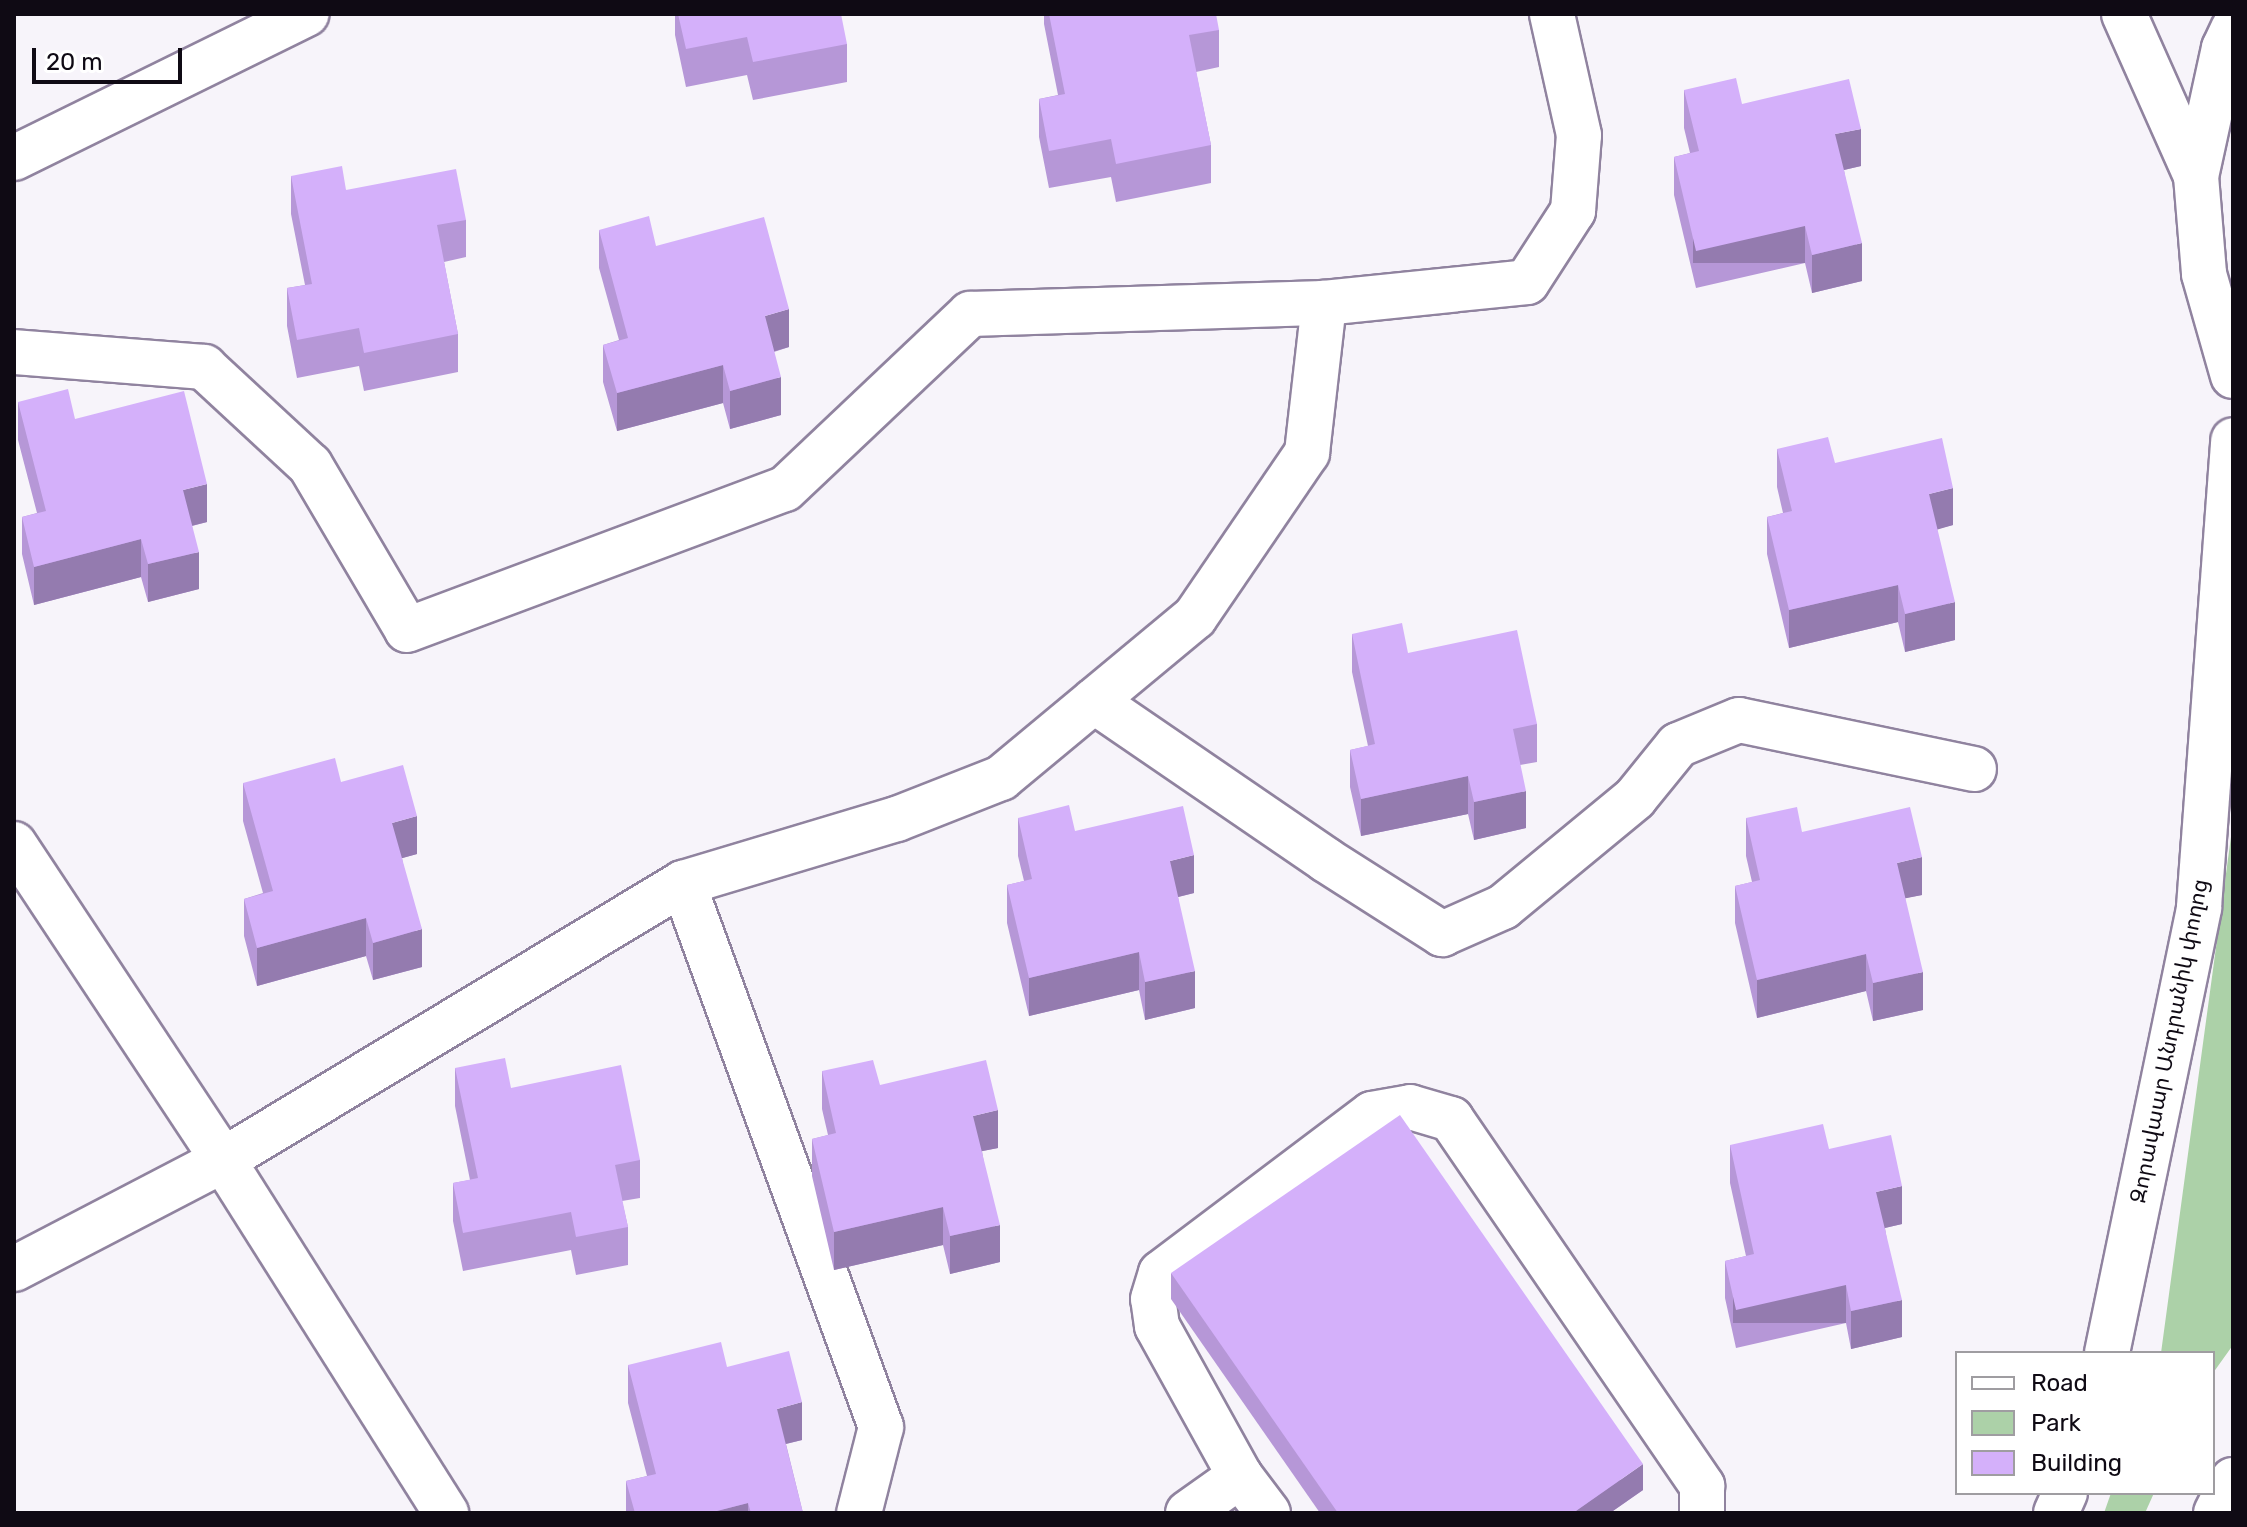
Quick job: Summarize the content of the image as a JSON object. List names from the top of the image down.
{
  "streets": {
    "street": ["Զորավաար Անդրանիկ փողոց"]
  },
  "legend": ["Road", "Park", "Building"],
  "scale_bar": "20 m"
}
